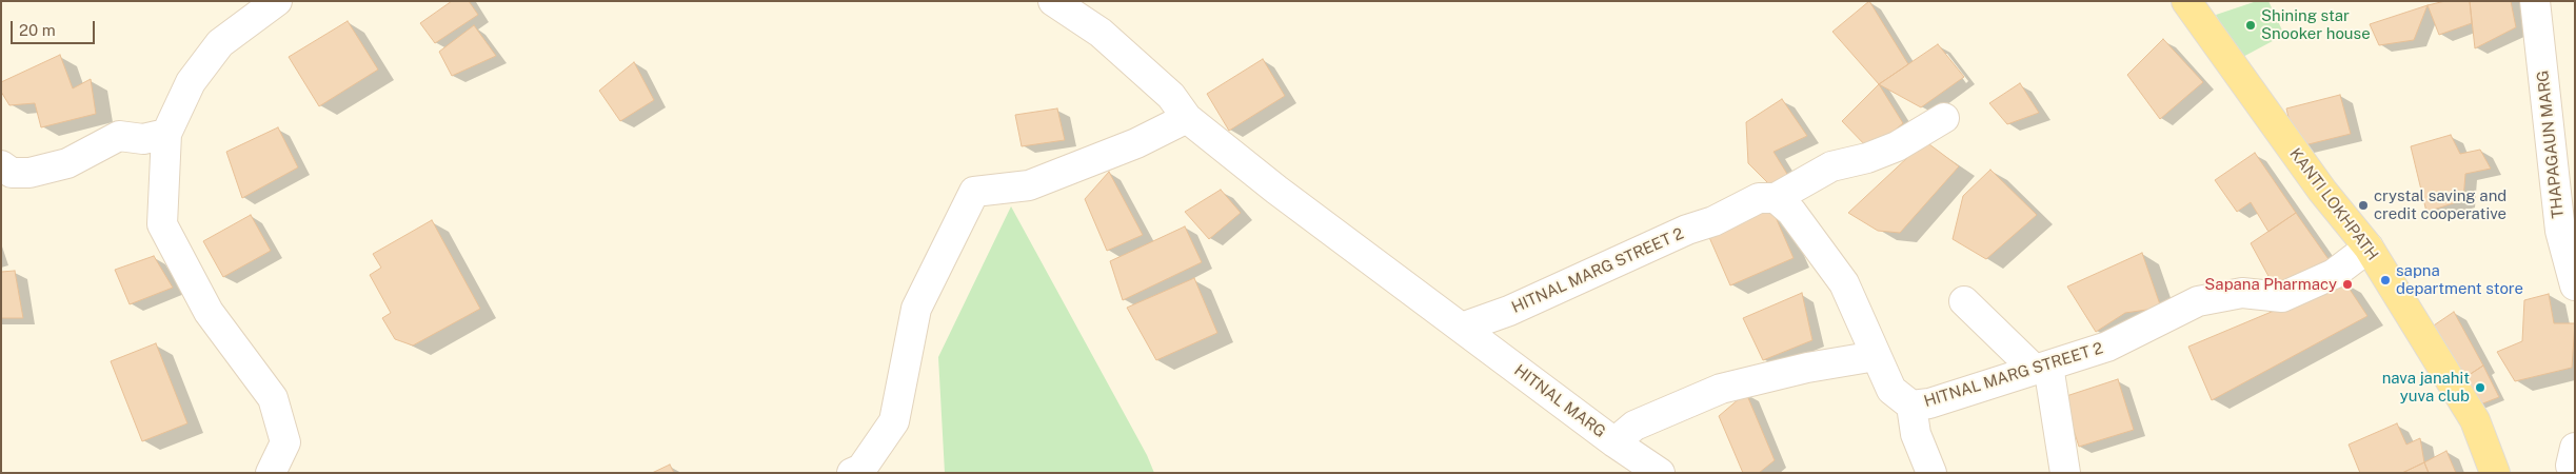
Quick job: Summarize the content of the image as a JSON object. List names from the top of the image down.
{
  "streets": {
    "main road": ["KANTI LOKHPATH"],
    "street": ["THAPAGAUN MARG", "HITNAL MARG STREET 2", "HITNAL MARG"]
  },
  "crossings": [
    ["KANTI LOKHPATH", "HITNAL MARG STREET 2"],
    ["HITNAL MARG STREET 2", "HITNAL MARG"]
  ],
  "places": [
    "Shining star Snooker house",
    "crystal saving and credit cooperative",
    "sapna department store",
    "Sapana Pharmacy",
    "nava janahit yuva club"
  ],
  "scale_bar": "20 m"
}
